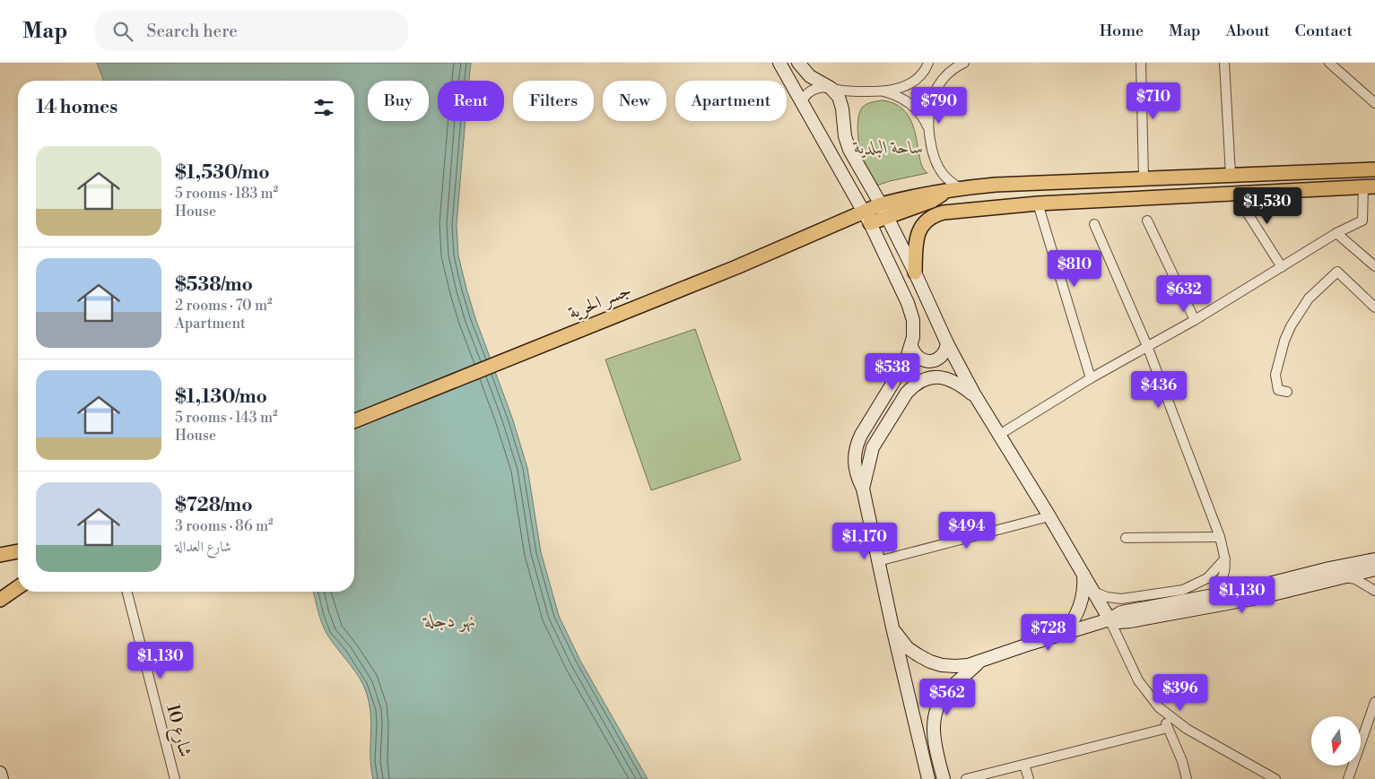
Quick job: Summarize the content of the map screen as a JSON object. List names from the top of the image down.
{
  "streets": {
    "main road": ["جسر الحرية"],
    "street": ["شارع 10"]
  },
  "water": ["نهر دجلة"],
  "parks": ["ساحة البلدية"],
  "north": "bottom",
  "page": {
    "header": "Map",
    "search": "Search here",
    "nav": [
      "Home",
      "Map",
      "About",
      "Contact"
    ],
    "chip": [
      "Buy",
      "Rent",
      "Filters",
      "New",
      "Apartment"
    ],
    "heading": "14 homes",
    "price": [
      "$710",
      "$790",
      "$1,530",
      "$810",
      "$632",
      "$538",
      "$436",
      "$494",
      "$1,170",
      "$1,130",
      "$728",
      "$1,130",
      "$396",
      "$562"
    ],
    "list": [
      {
        "name": "$1,530/mo",
        "note": "5 rooms · 183 m² · House"
      },
      {
        "name": "$538/mo",
        "note": "2 rooms · 70 m² · Apartment"
      },
      {
        "name": "$1,130/mo",
        "note": "5 rooms · 143 m² · House"
      },
      {
        "name": "$728/mo",
        "note": "3 rooms · 86 m² · شارع العدالة"
      }
    ]
  }
}
